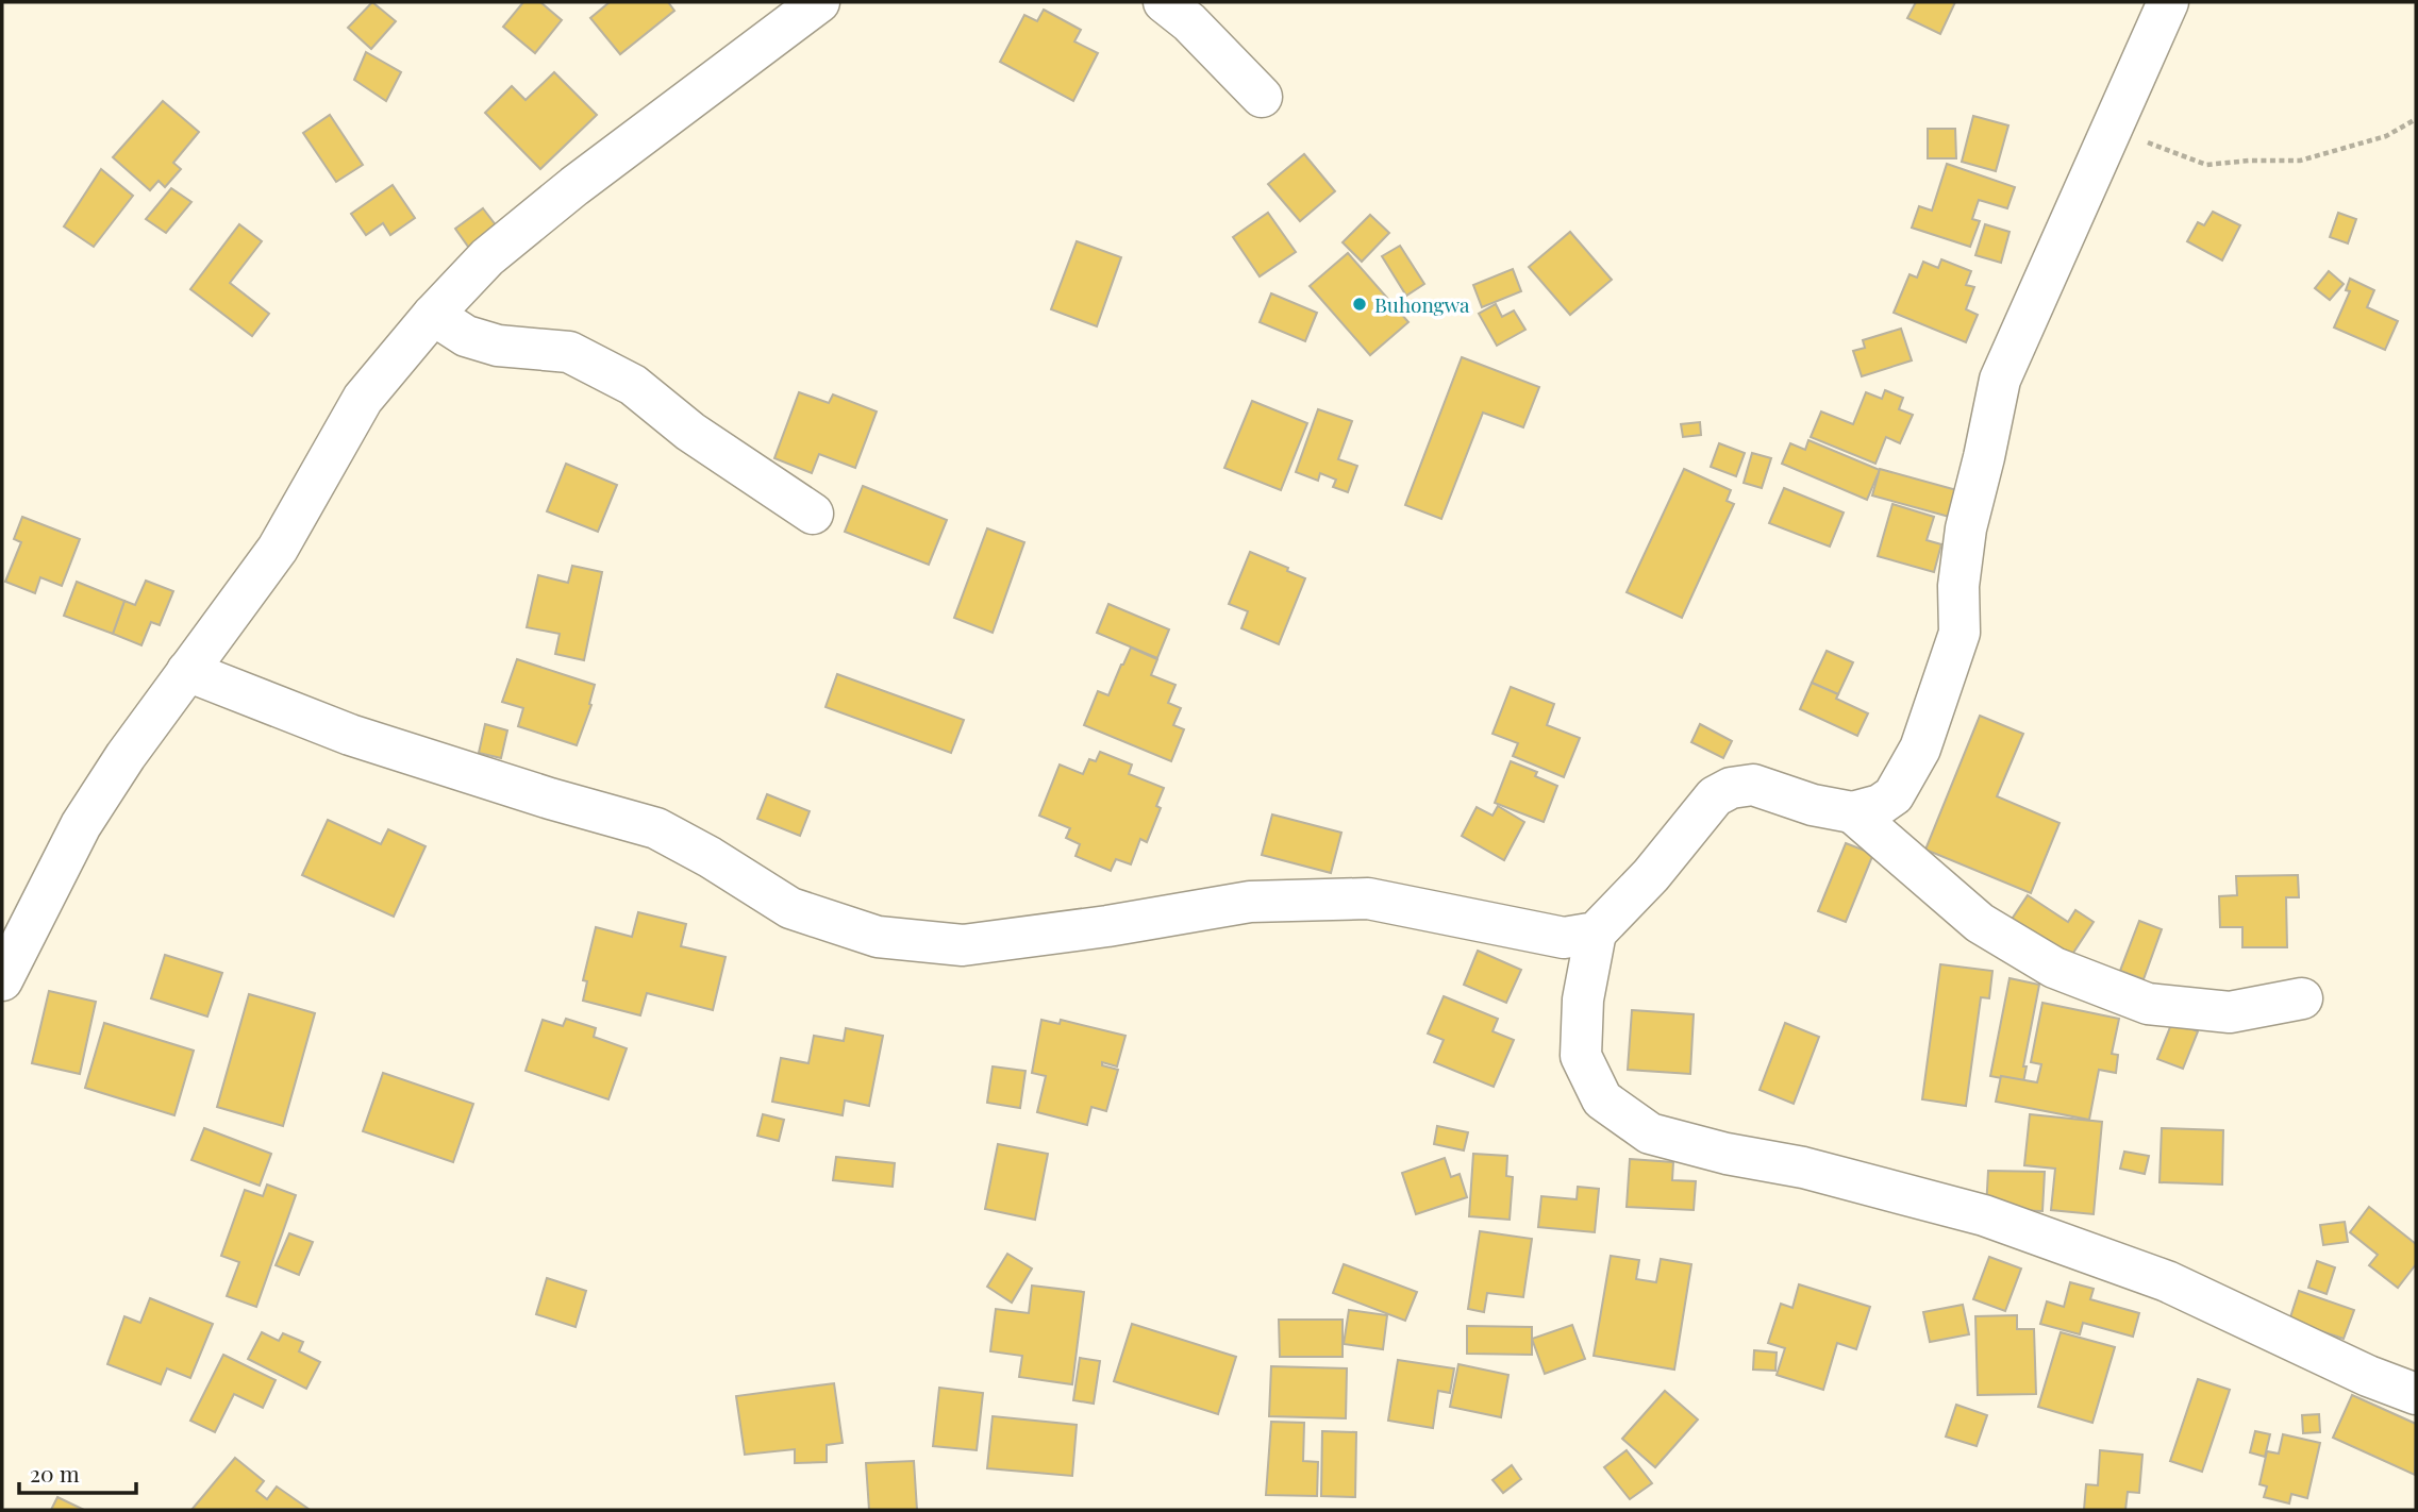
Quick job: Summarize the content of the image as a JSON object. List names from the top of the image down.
{
  "places": ["Buhongwa"],
  "scale_bar": "20 m"
}
